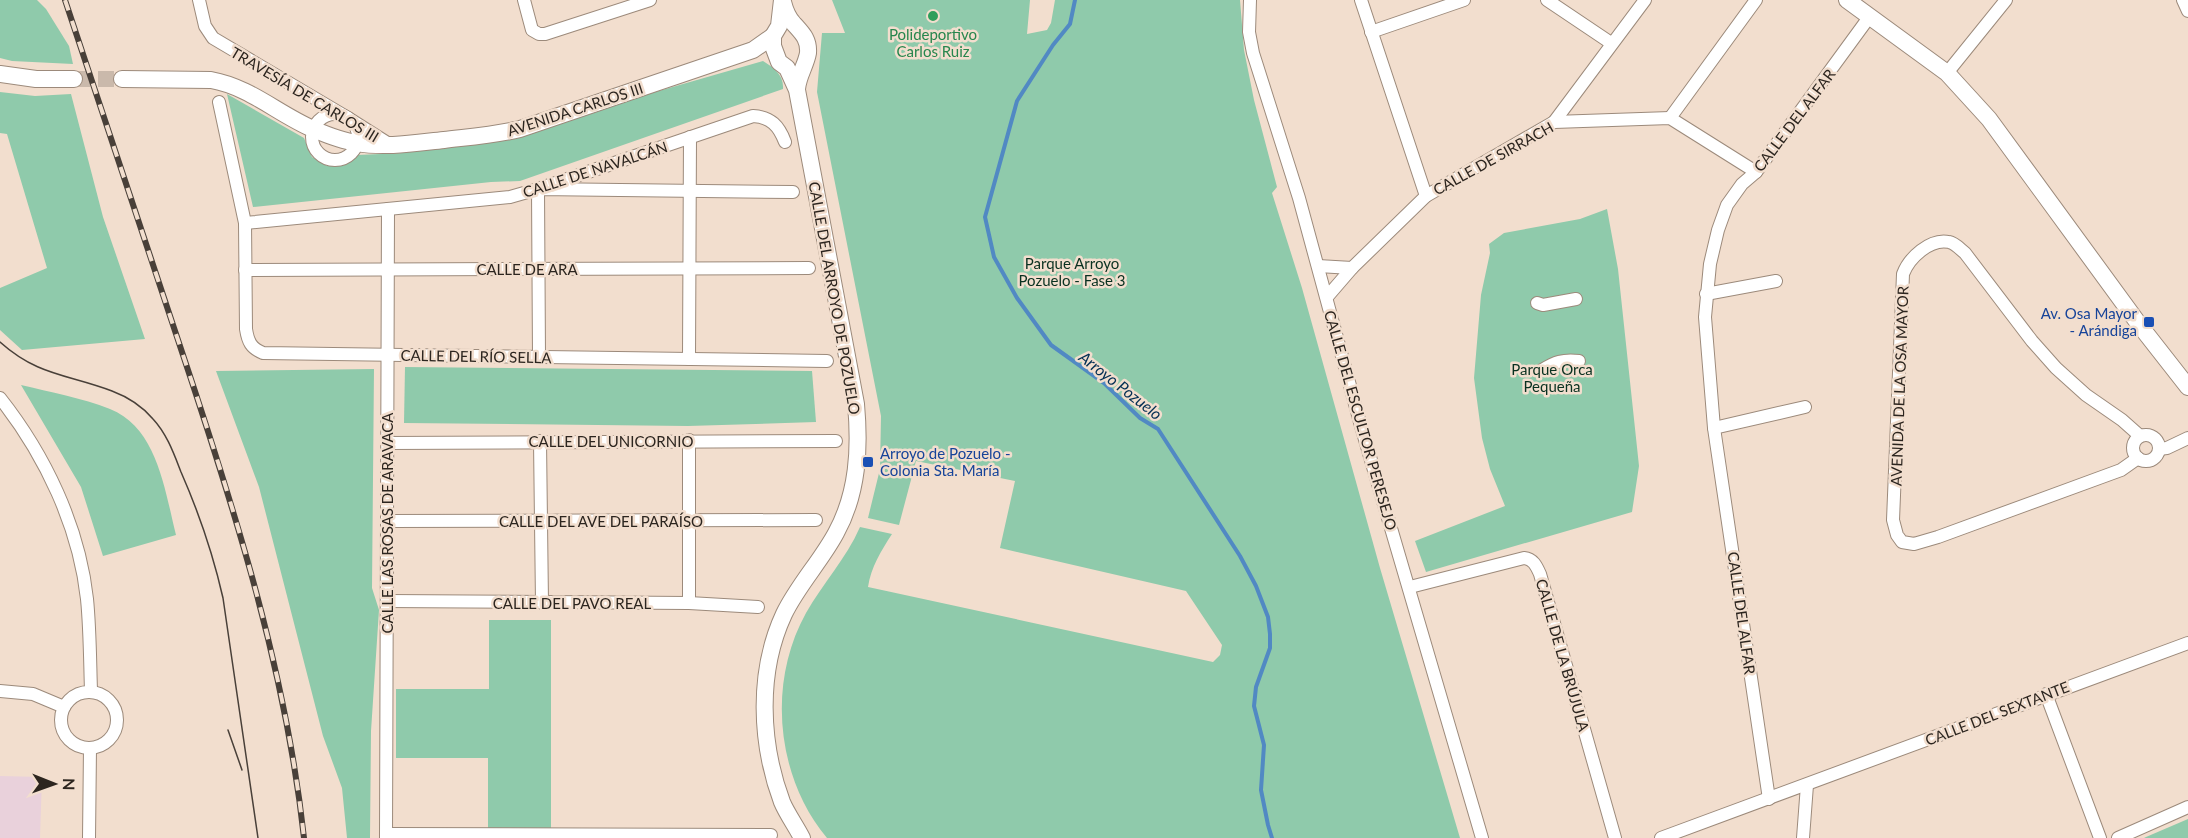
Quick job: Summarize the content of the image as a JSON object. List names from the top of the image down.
{
  "streets": {
    "main road": ["AVENIDA CARLOS III", "CALLE DEL ARROYO DE POZUELO"],
    "street": [
      "TRAVESÍA DE CARLOS III",
      "CALLE DEL ALFAR",
      "CALLE DE SIRRACH",
      "CALLE DE NAVALCÁN",
      "CALLE DE ARA",
      "CALLE DEL RÍO SELLA",
      "AVENIDA DE LA OSA MAYOR",
      "CALLE DEL ESCULTOR PERESEJO",
      "CALLE DEL UNICORNIO",
      "CALLE DEL AVE DEL PARAÍSO",
      "CALLE LAS ROSAS DE ARAVACA",
      "CALLE DEL PAVO REAL",
      "CALLE DE LA BRÚJULA",
      "CALLE DEL SEXTANTE"
    ]
  },
  "crossings": [
    ["TRAVESÍA DE CARLOS III", "AVENIDA CARLOS III"],
    ["AVENIDA CARLOS III", "CALLE DEL ARROYO DE POZUELO"],
    ["CALLE DEL ALFAR", "CALLE DEL SEXTANTE"],
    ["CALLE DE SIRRACH", "CALLE DEL ESCULTOR PERESEJO"],
    ["CALLE DE NAVALCÁN", "CALLE DEL RÍO SELLA"],
    ["CALLE DE NAVALCÁN", "CALLE LAS ROSAS DE ARAVACA"],
    ["CALLE DE ARA", "CALLE DEL RÍO SELLA"],
    ["CALLE DE ARA", "CALLE LAS ROSAS DE ARAVACA"],
    ["CALLE DEL RÍO SELLA", "CALLE LAS ROSAS DE ARAVACA"],
    ["CALLE DEL ESCULTOR PERESEJO", "CALLE DE LA BRÚJULA"],
    ["CALLE DEL UNICORNIO", "CALLE LAS ROSAS DE ARAVACA"],
    ["CALLE DEL AVE DEL PARAÍSO", "CALLE LAS ROSAS DE ARAVACA"],
    ["CALLE LAS ROSAS DE ARAVACA", "CALLE DEL PAVO REAL"]
  ],
  "water": ["Arroyo Pozuelo"],
  "parks": ["Parque Arroyo Pozuelo - Fase 3", "Parque Orca Pequeña"],
  "places": {
    "other": ["Polideportivo Carlos Ruiz"],
    "transit": ["Av. Osa Mayor - Arándiga", "Arroyo de Pozuelo - Colonia Sta. María"]
  },
  "north": "right"
}
